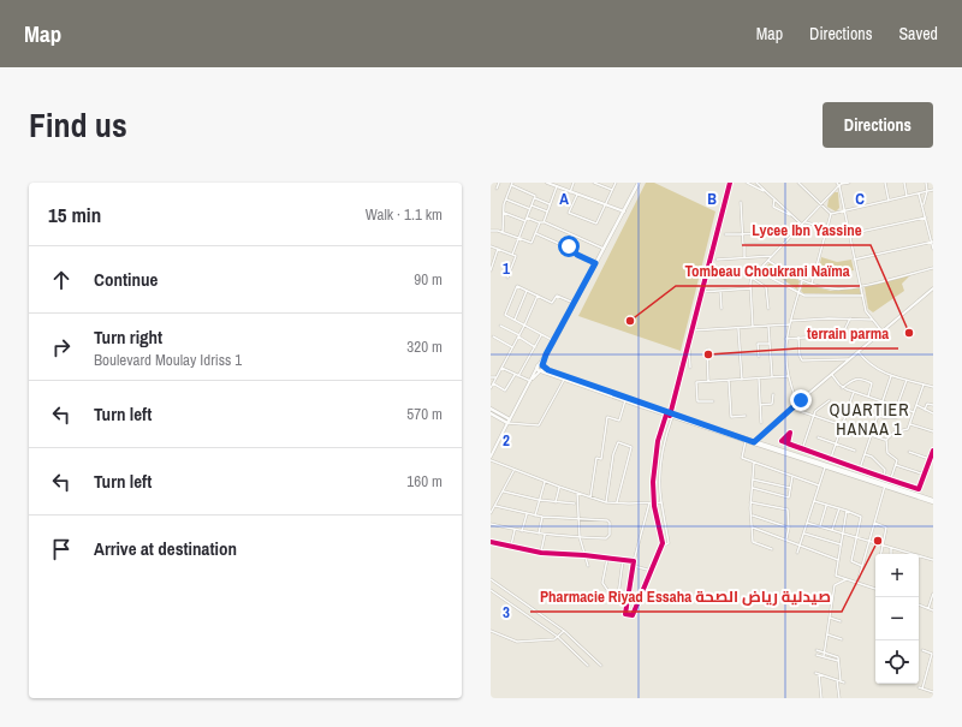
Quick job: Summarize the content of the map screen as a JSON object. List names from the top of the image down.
{
  "districts": ["QUARTIER HANAA 1"],
  "places": [
    "Tombeau Choukrani Naïma",
    "Lycee Ibn Yassine",
    "terrain parma",
    "Pharmacie Riyad Essaha صيدلية رياض الصحة"
  ],
  "page": {
    "header": "Map",
    "nav": ["Map", "Directions", "Saved"],
    "title": "Find us",
    "buttons": "Directions",
    "heading": ["15 min", "Walk · 1.1 km"],
    "list": [
      ["Continue", "90 m"],
      ["Turn right", "Boulevard Moulay Idriss 1", "320 m"],
      ["Turn left", "570 m"],
      ["Turn left", "160 m"],
      "Arrive at destination"
    ],
    "map_buttons": ["+", "−"]
  },
  "grid": {
    "columns": ["A", "B", "C"],
    "rows": ["1", "2", "3"]
  }
}
